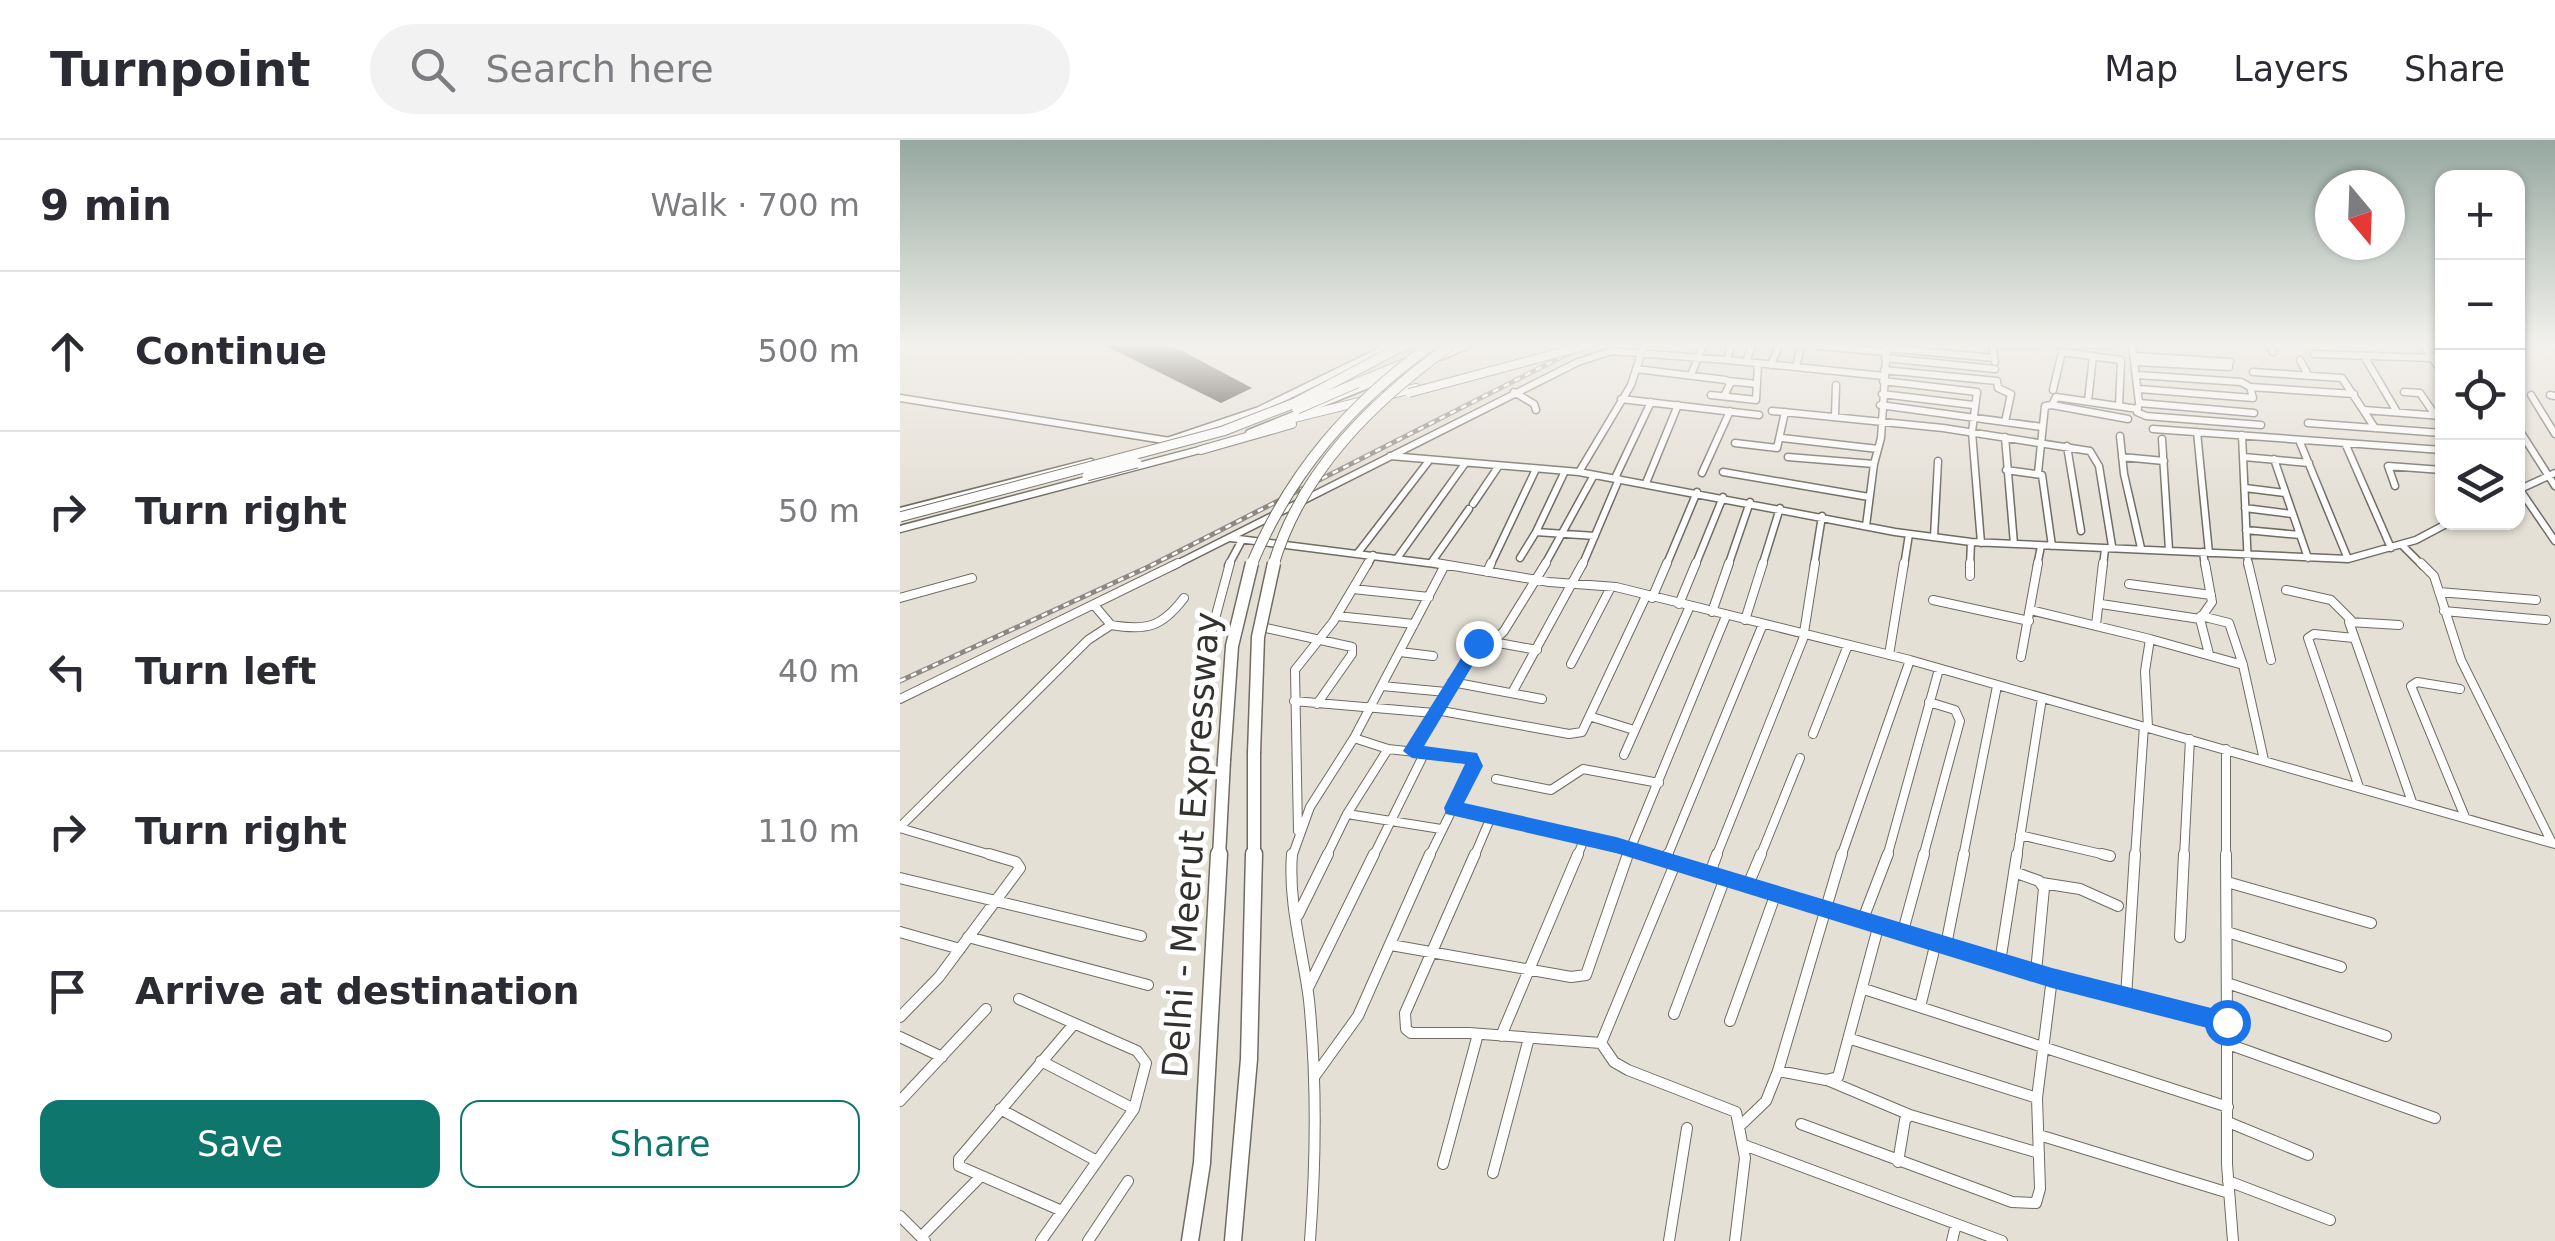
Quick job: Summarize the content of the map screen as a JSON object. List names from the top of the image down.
{
  "streets": {
    "highway": ["Delhi - Meerut Expressway"]
  },
  "north": "bottom",
  "page": {
    "header": "Turnpoint",
    "search": "Search here",
    "nav": ["Map", "Layers", "Share"],
    "heading": ["9 min", "Walk · 700 m"],
    "map_buttons": ["+", "−"],
    "list": [
      ["Continue", "500 m"],
      ["Turn right", "50 m"],
      ["Turn left", "40 m"],
      ["Turn right", "110 m"],
      "Arrive at destination"
    ],
    "buttons": ["Save", "Share"]
  }
}
